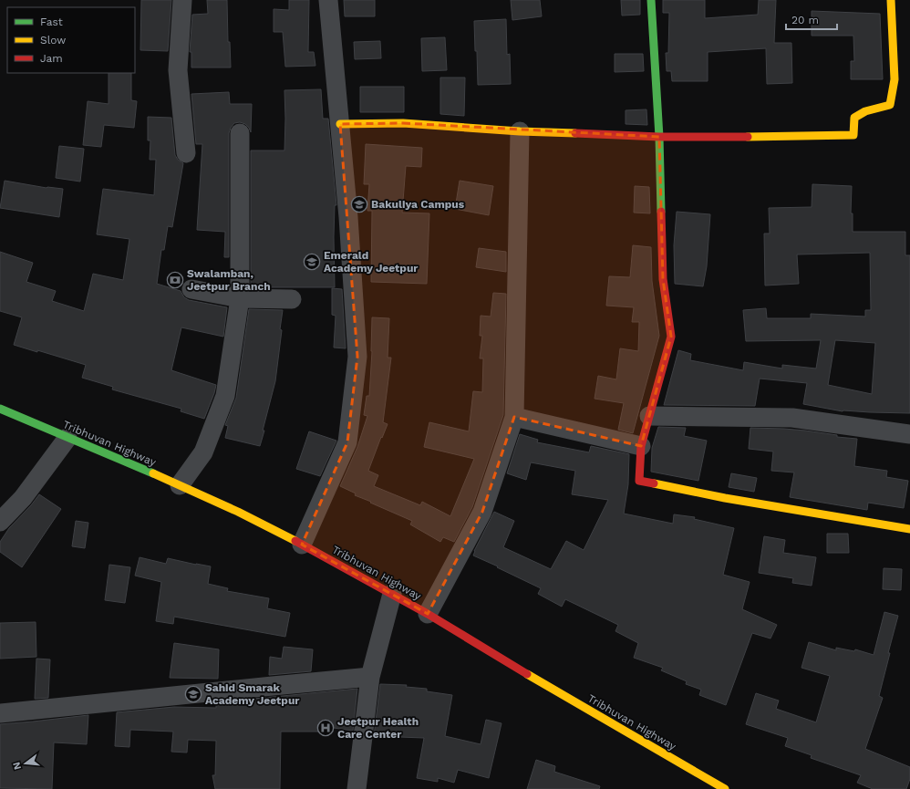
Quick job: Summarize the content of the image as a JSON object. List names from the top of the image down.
{
  "streets": {
    "main road": ["Tribhuvan Highway"]
  },
  "places": {
    "school or university": ["Bakuliya Campus", "Emerald Academy Jeetpur", "Sahid Smarak Academy Jeetpur"],
    "bank": ["Swalamban, Jeetpur Branch"],
    "hospital": ["Jeetpur Health Care Center"]
  },
  "legend": ["Fast", "Slow", "Jam"],
  "scale_bar": "20 m",
  "north": "left"
}
